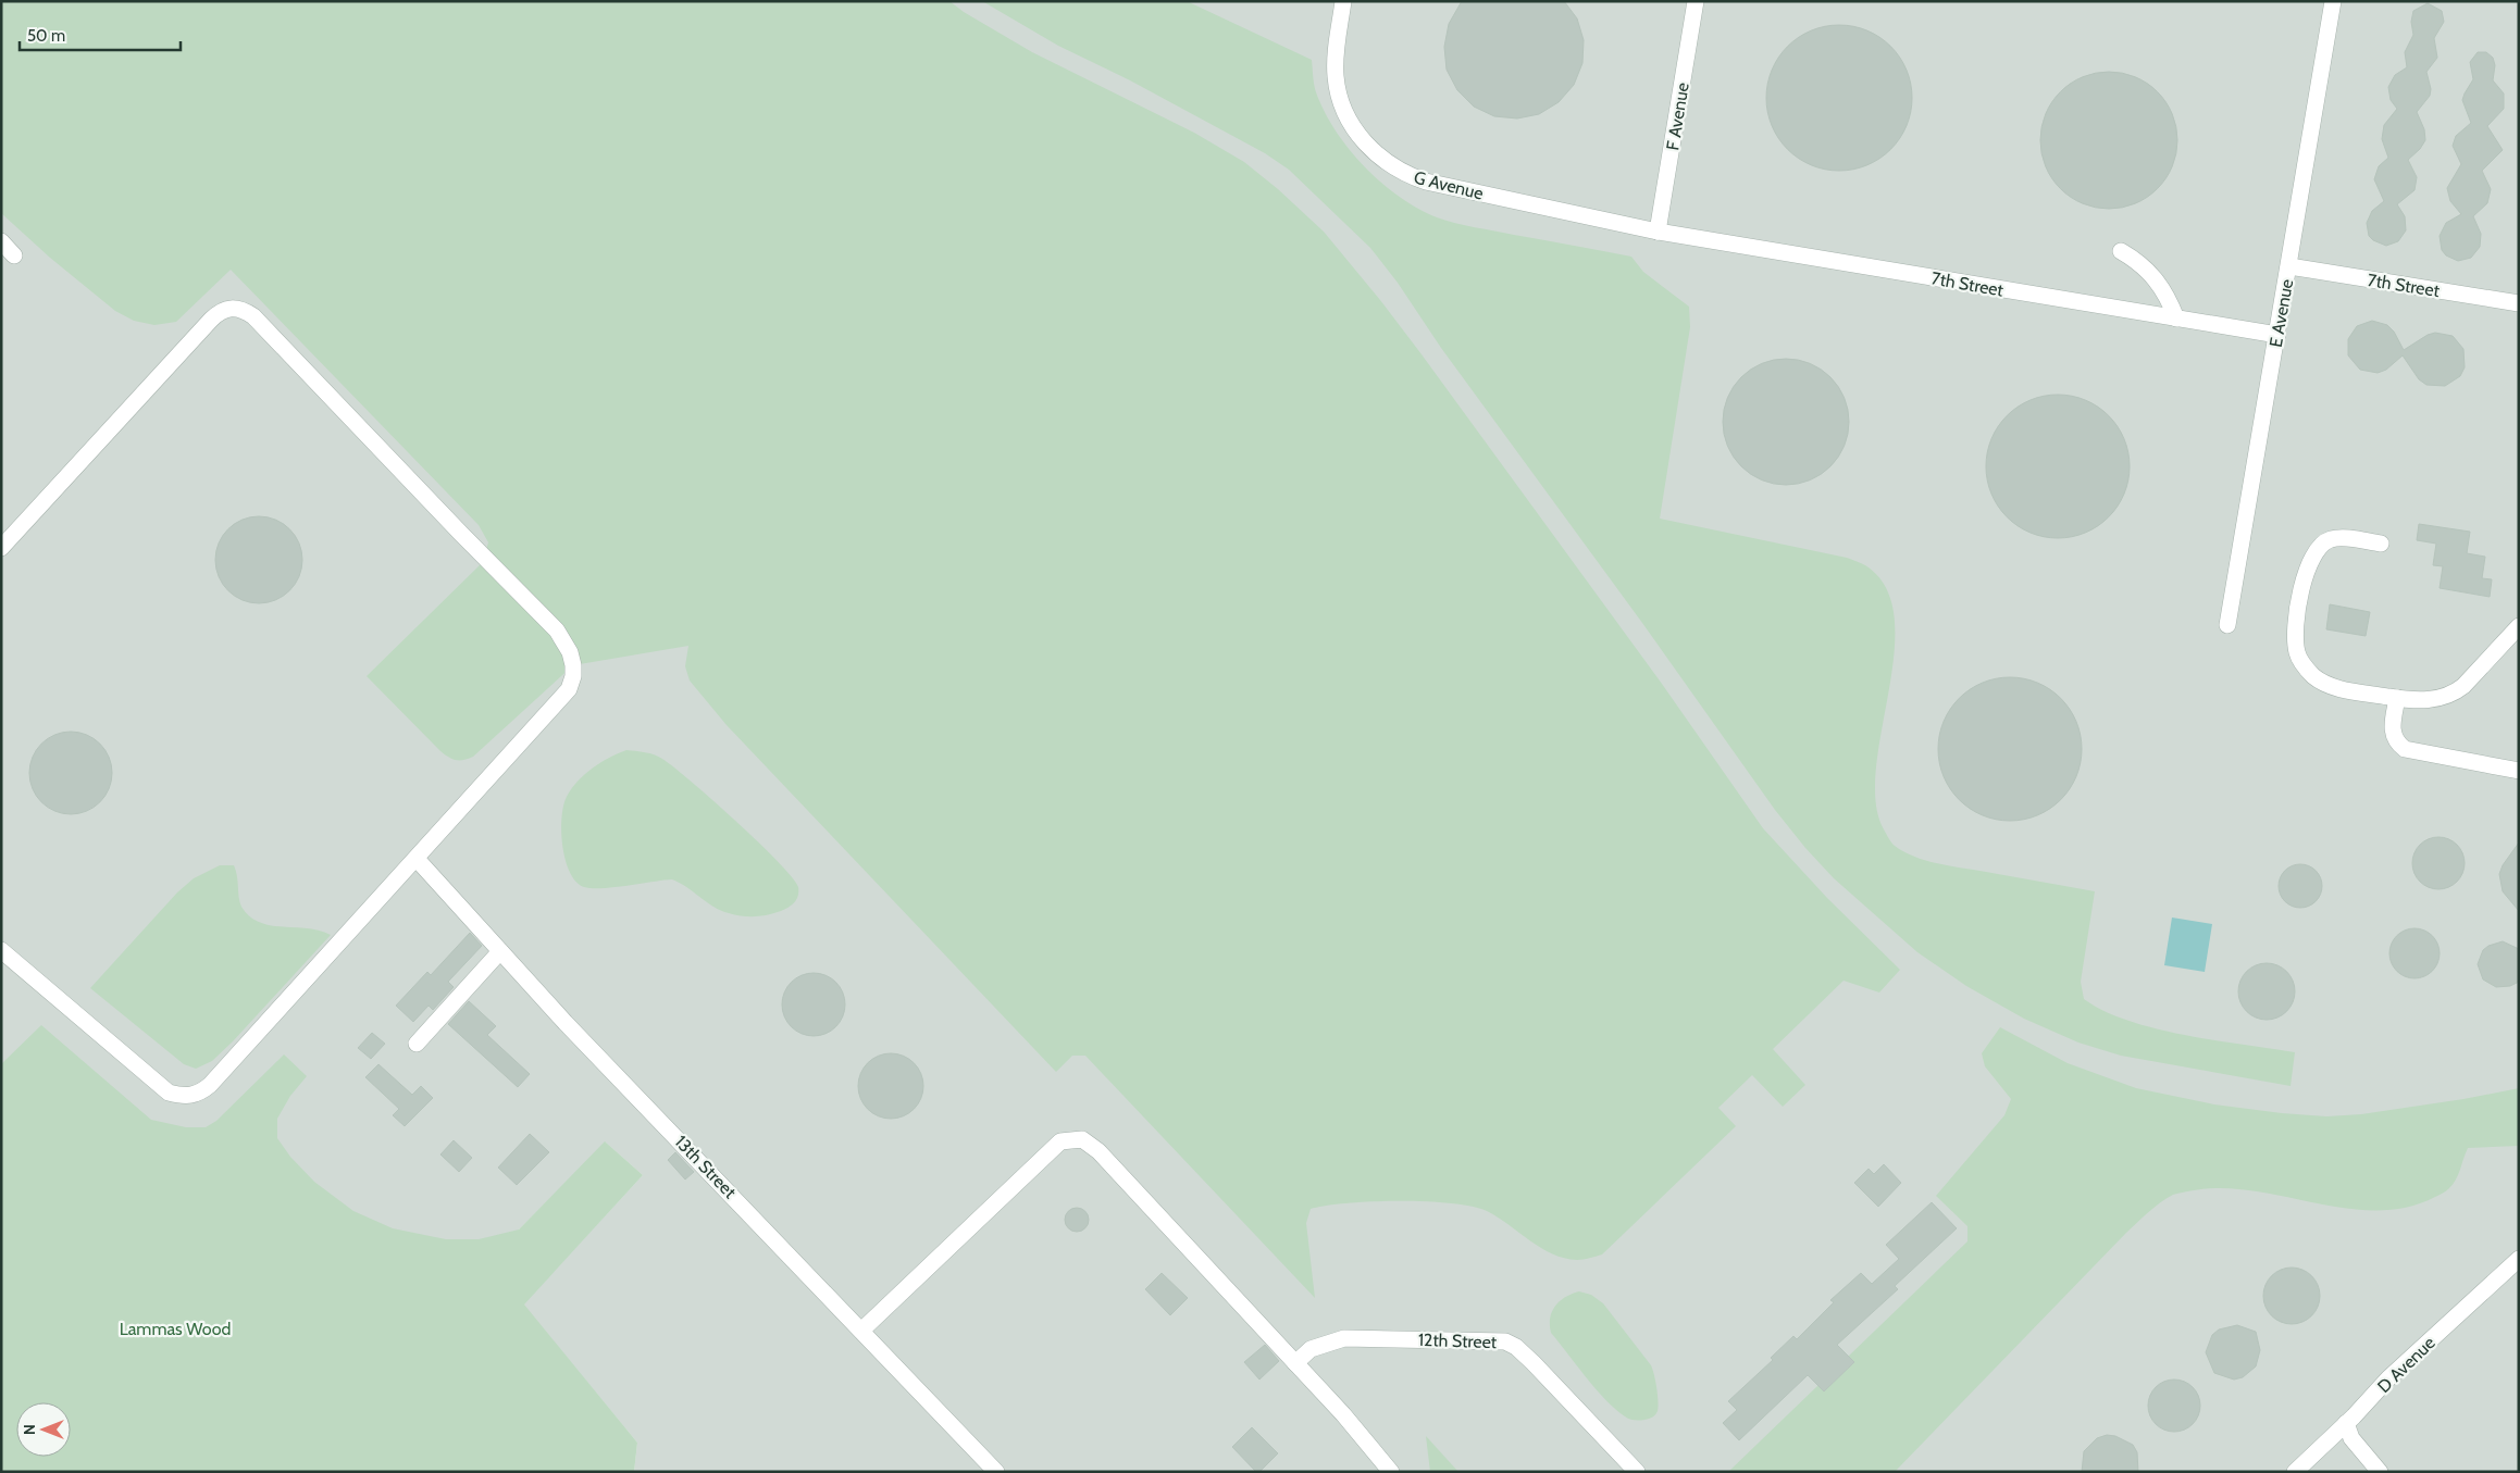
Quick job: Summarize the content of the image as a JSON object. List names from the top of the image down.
{
  "streets": {
    "lane": [
      "F Avenue",
      "G Avenue",
      "7th Street",
      "E Avenue",
      "13th Street",
      "12th Street",
      "D Avenue"
    ]
  },
  "crossings": [
    ["F Avenue", "G Avenue"],
    ["F Avenue", "7th Street"],
    ["G Avenue", "7th Street"],
    ["7th Street", "E Avenue"]
  ],
  "parks": ["Lammas Wood"],
  "scale_bar": "50 m",
  "north": "left"
}
